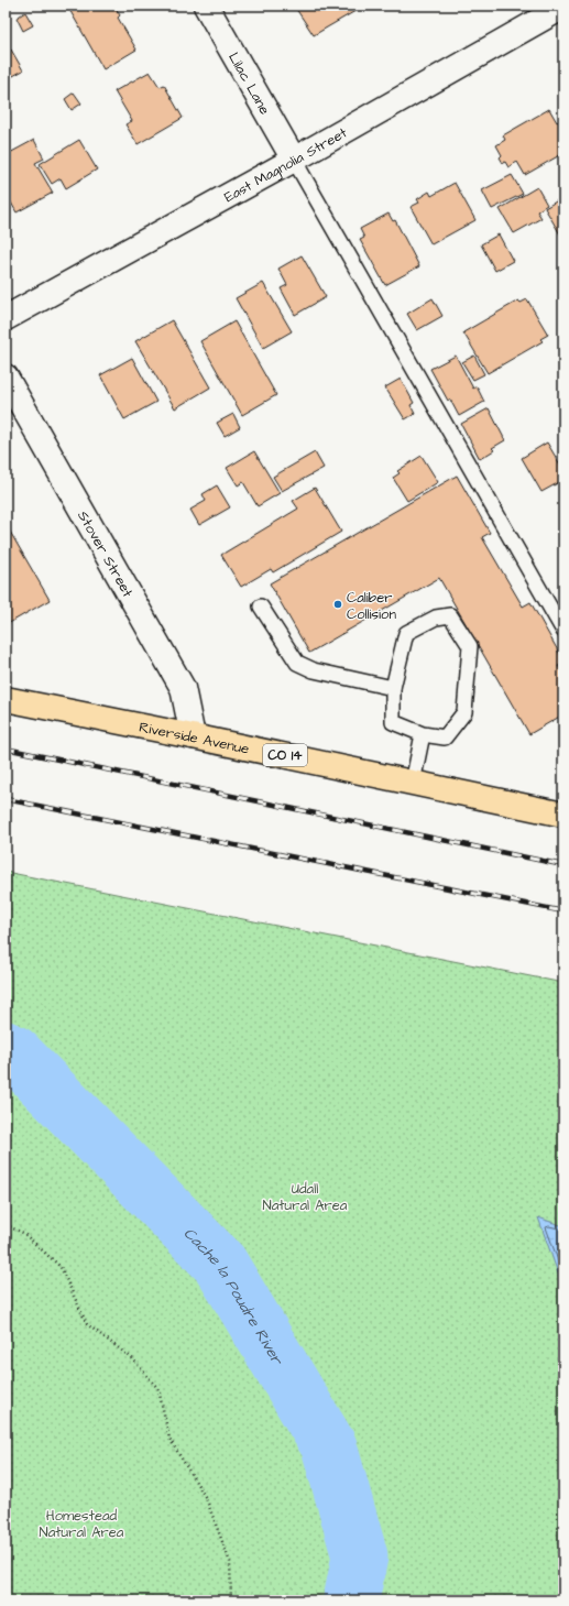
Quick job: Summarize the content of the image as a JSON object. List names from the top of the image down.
{
  "streets": {
    "highway": ["Riverside Avenue", "CO 14"],
    "street": ["Lilac Lane", "East Magnolia Street", "Stover Street"]
  },
  "crossings": [
    ["Lilac Lane", "East Magnolia Street"],
    ["Stover Street", "Riverside Avenue"]
  ],
  "water": ["Cache la Poudre River"],
  "parks": ["Udall Natural Area", "Homestead Natural Area"],
  "places": ["Caliber Collision"]
}
